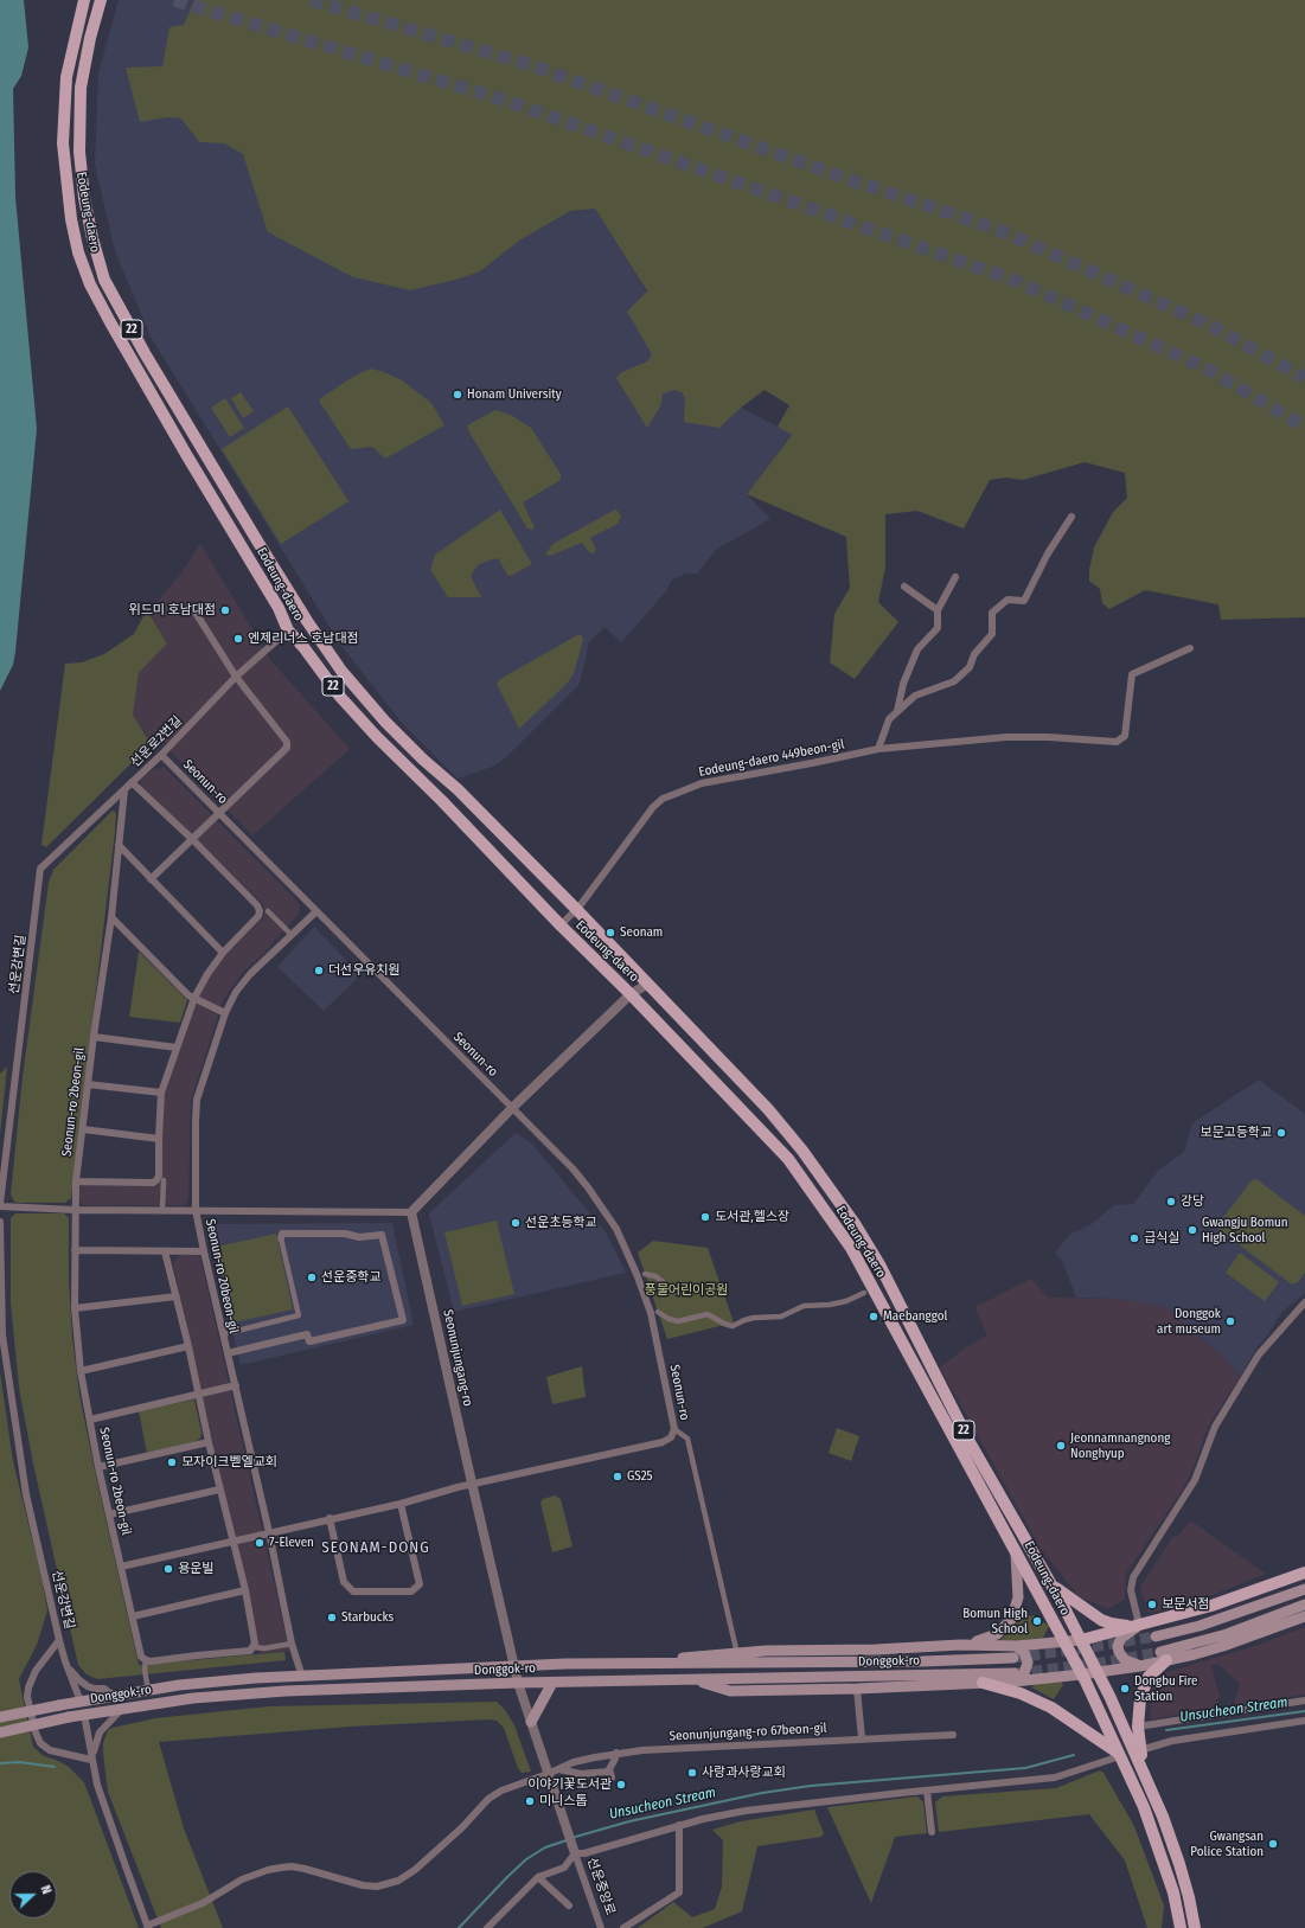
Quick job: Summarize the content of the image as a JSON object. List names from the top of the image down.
{
  "streets": {
    "main road": ["Eodeung-daero", "22", "Donggok-ro"],
    "street": [
      "선운로2번길",
      "Eodeung-daero 449beon-gil",
      "Seonun-ro",
      "선운강변길",
      "Seonun-ro 2beon-gil",
      "Seonun-ro 20beon-gil",
      "Seonunjungang-ro",
      "Seonunjungang-ro 67beon-gil",
      "선운중앙로"
    ]
  },
  "crossings": [
    ["Eodeung-daero", "선운로2번길"],
    ["Eodeung-daero", "Eodeung-daero 449beon-gil"],
    ["선운로2번길", "Seonun-ro"],
    ["선운로2번길", "선운강변길"],
    ["선운로2번길", "Seonun-ro 2beon-gil"],
    ["Seonun-ro", "Seonun-ro 20beon-gil"],
    ["Seonun-ro 20beon-gil", "Donggok-ro"],
    ["Seonunjungang-ro", "Donggok-ro"],
    ["Seonunjungang-ro", "Seonunjungang-ro 67beon-gil"],
    ["Seonunjungang-ro", "선운중앙로"]
  ],
  "districts": ["SEONAM-DONG"],
  "water": ["Unsucheon Stream"],
  "parks": ["풍물어린이공원"],
  "places": [
    "Honam University",
    "위드미 호남대점",
    "엔제리너스 호남대점",
    "Seonam",
    "더선우유치원",
    "보문고등학교",
    "강당",
    "도서관,헬스장",
    "선운초등학교",
    "Gwangju Bomun High School",
    "급식실",
    "선운중학교",
    "Maebanggol",
    "Donggok art museum",
    "Jeonnamnangnong Nonghyup",
    "모자이크벧엘교회",
    "GS25",
    "7-Eleven",
    "용운빌",
    "보문서점",
    "Starbucks",
    "Bomun High School",
    "Dongbu Fire Station",
    "사랑과사랑교회",
    "이야기꽃도서관",
    "미니스톱",
    "Gwangsan Police Station"
  ],
  "north": "right"
}
